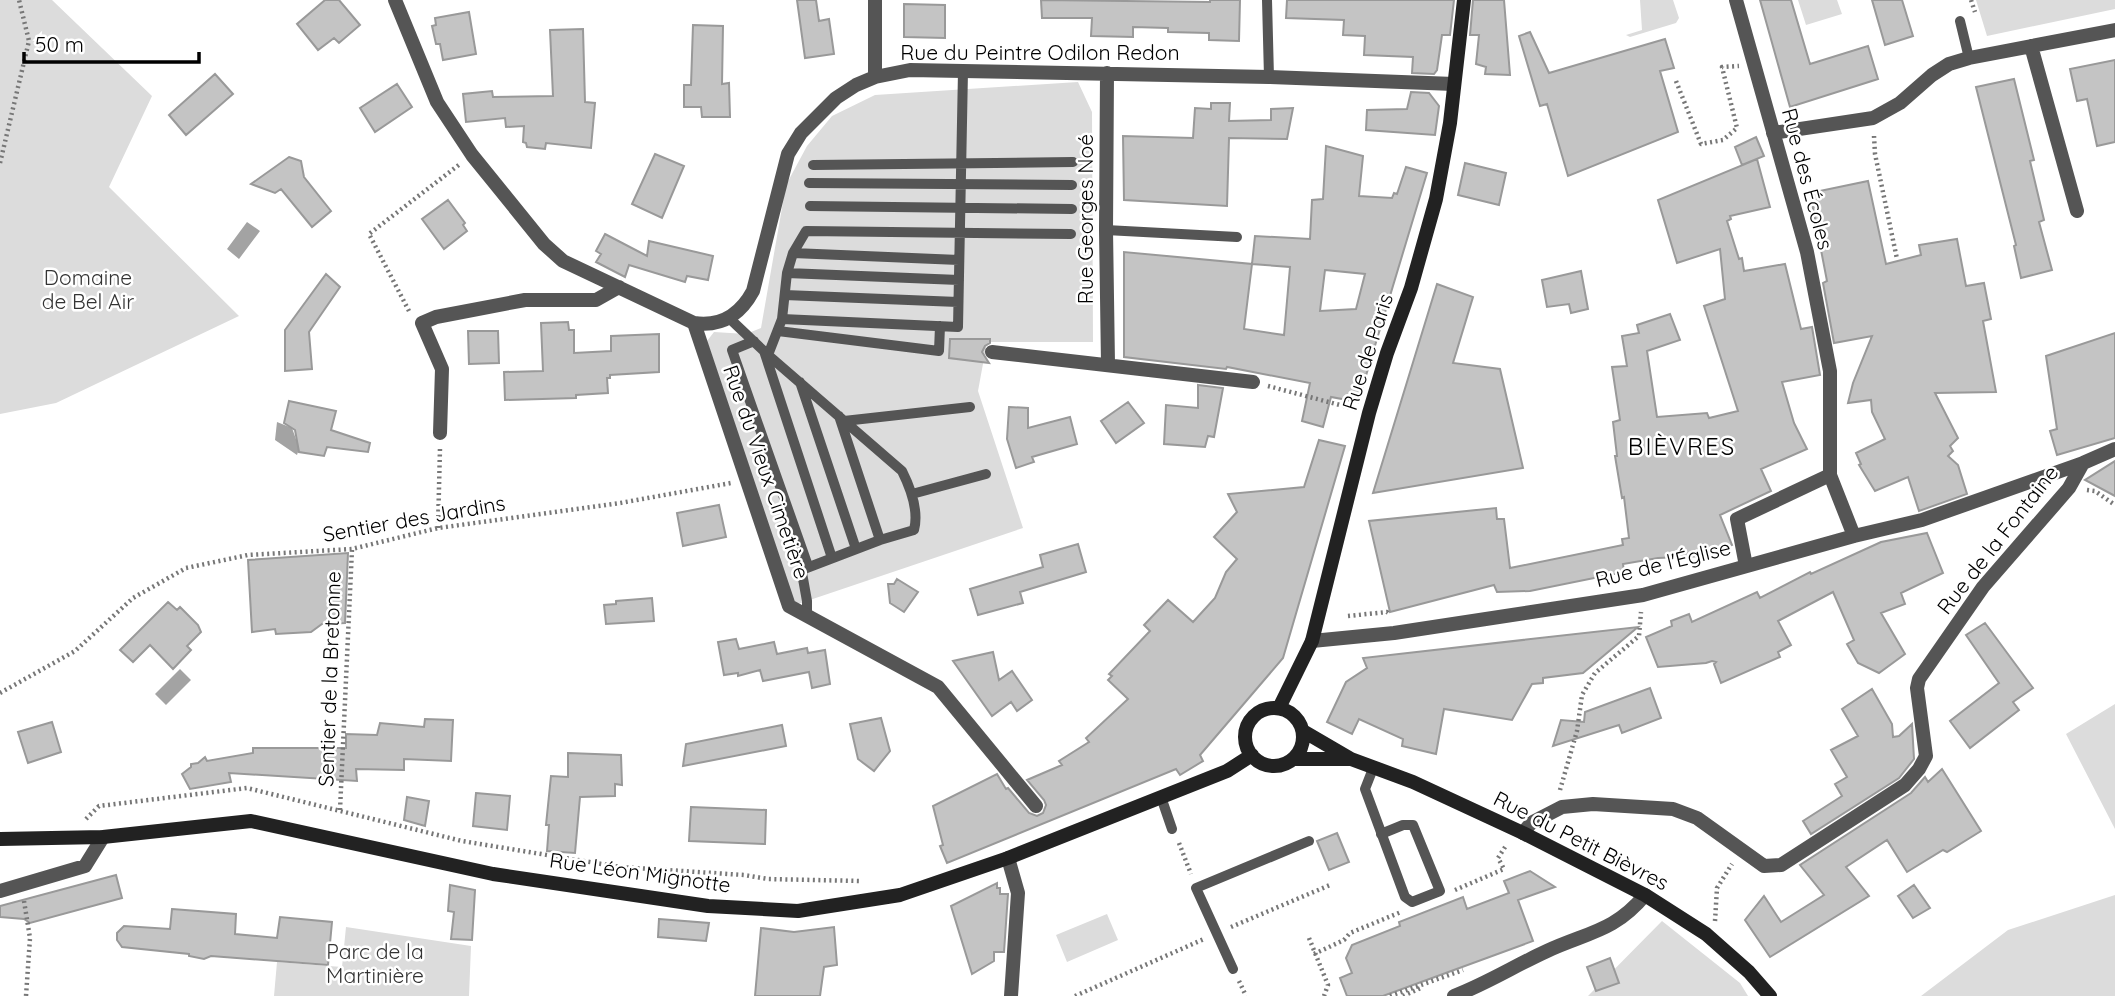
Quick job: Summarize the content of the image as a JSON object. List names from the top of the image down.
{
  "streets": {
    "street": [
      "Rue du Peintre Odilon Redon",
      "Rue des Écoles",
      "Rue Georges Noé",
      "Rue de Paris",
      "Rue du Vieux Cimetière",
      "Rue de la Fontaine",
      "Rue de l'Église",
      "Rue du Petit Bièvres",
      "Rue Léon Mignotte"
    ],
    "path": ["Sentier des Jardins", "Sentier de la Bretonne"]
  },
  "crossings": [
    ["Rue du Peintre Odilon Redon", "Rue Georges Noé"],
    ["Rue du Peintre Odilon Redon", "Rue de Paris"],
    ["Rue de Paris", "Rue de l'Église"],
    ["Rue de Paris", "Rue du Petit Bièvres"],
    ["Rue de Paris", "Rue Léon Mignotte"],
    ["Rue du Vieux Cimetière", "Sentier des Jardins"],
    ["Sentier des Jardins", "Sentier de la Bretonne"],
    ["Rue de la Fontaine", "Rue de l'Église"],
    ["Rue de la Fontaine", "Rue du Petit Bièvres"],
    ["Rue du Petit Bièvres", "Rue Léon Mignotte"]
  ],
  "districts": ["BIÈVRES"],
  "parks": ["Domaine de Bel Air", "Parc de la Martinière"],
  "scale_bar": "50 m"
}
